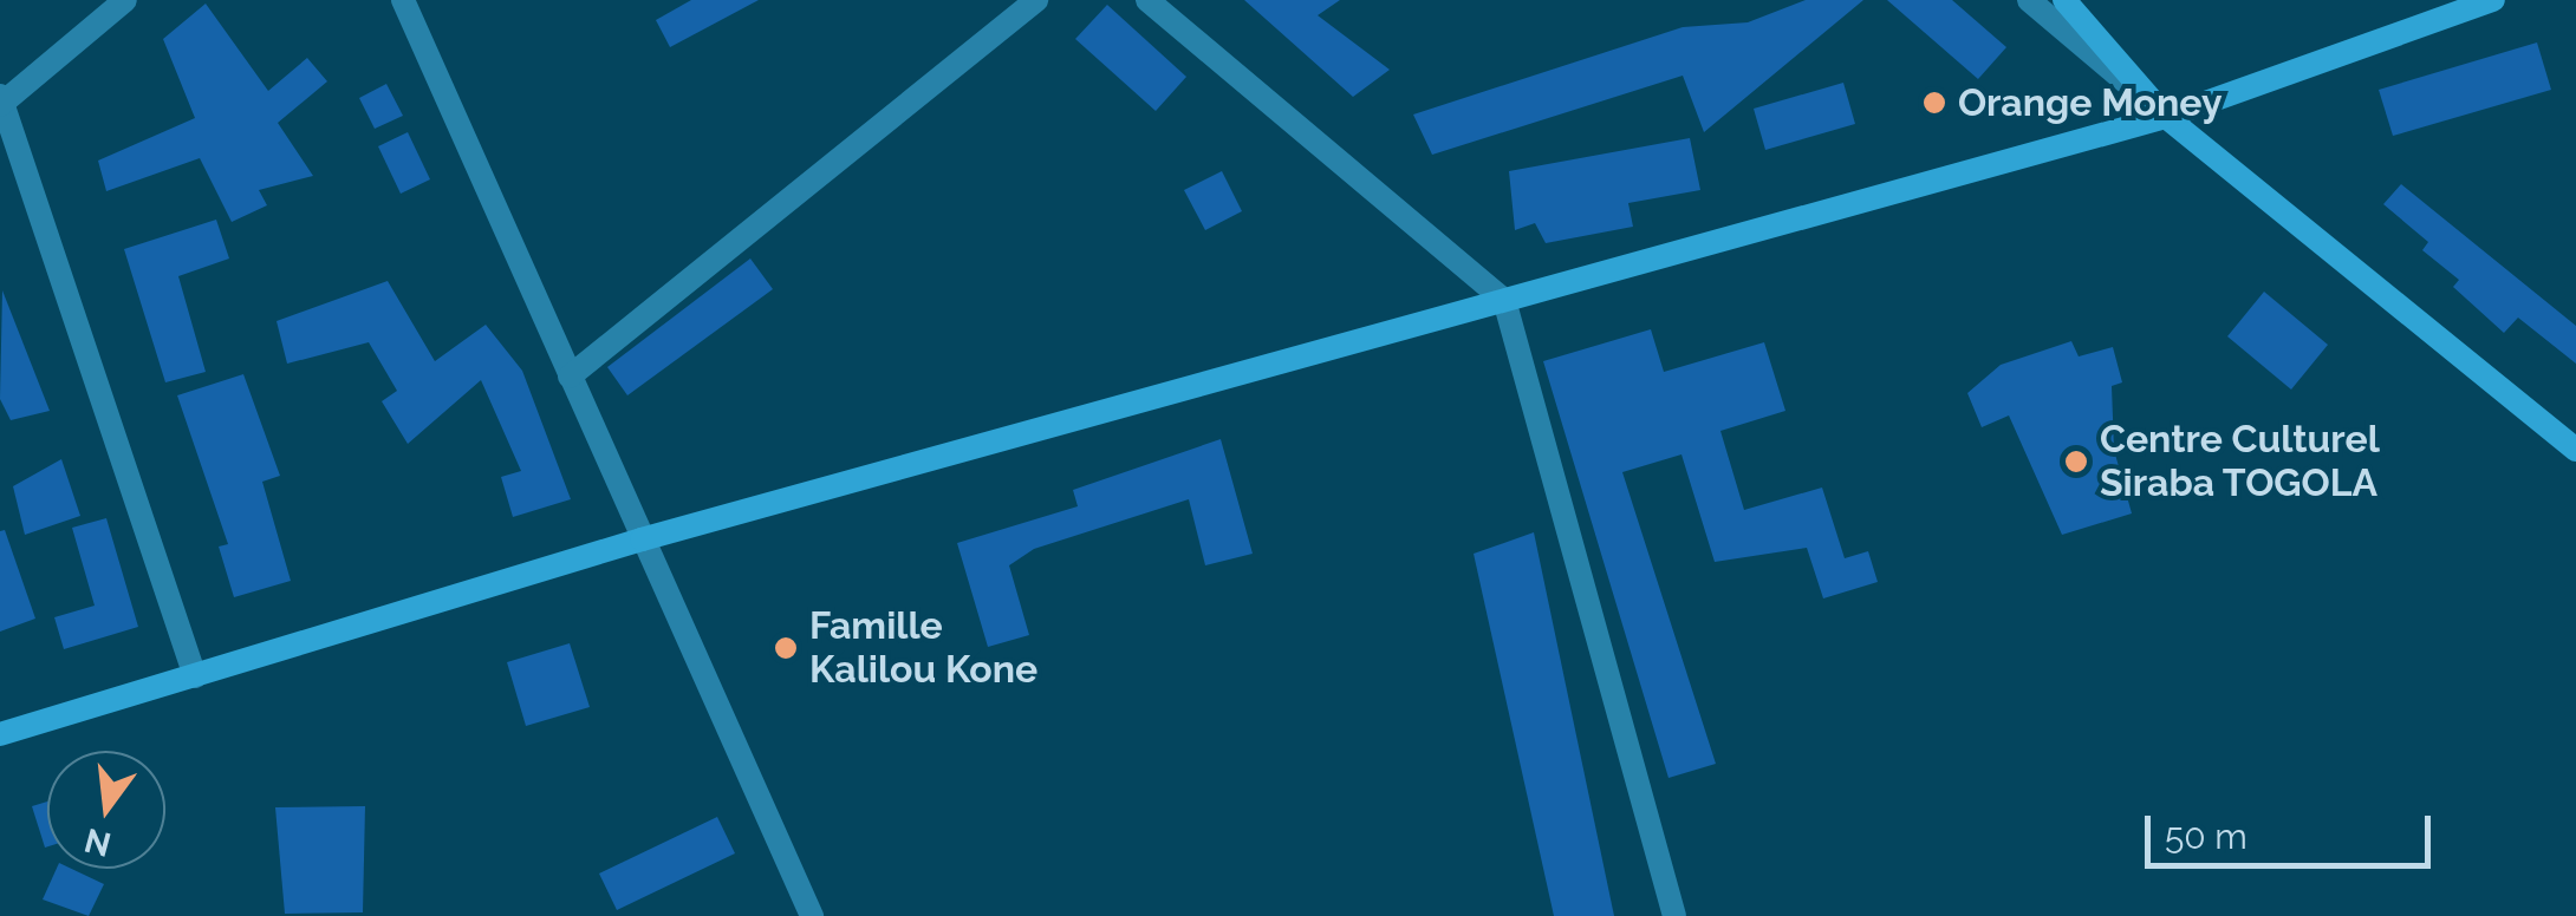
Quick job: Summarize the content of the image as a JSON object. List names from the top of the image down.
{
  "places": ["Orange Money", "Centre Culturel Siraba TOGOLA", "Famille Kalilou Kone"],
  "scale_bar": "50 m",
  "north": "bottom"
}
